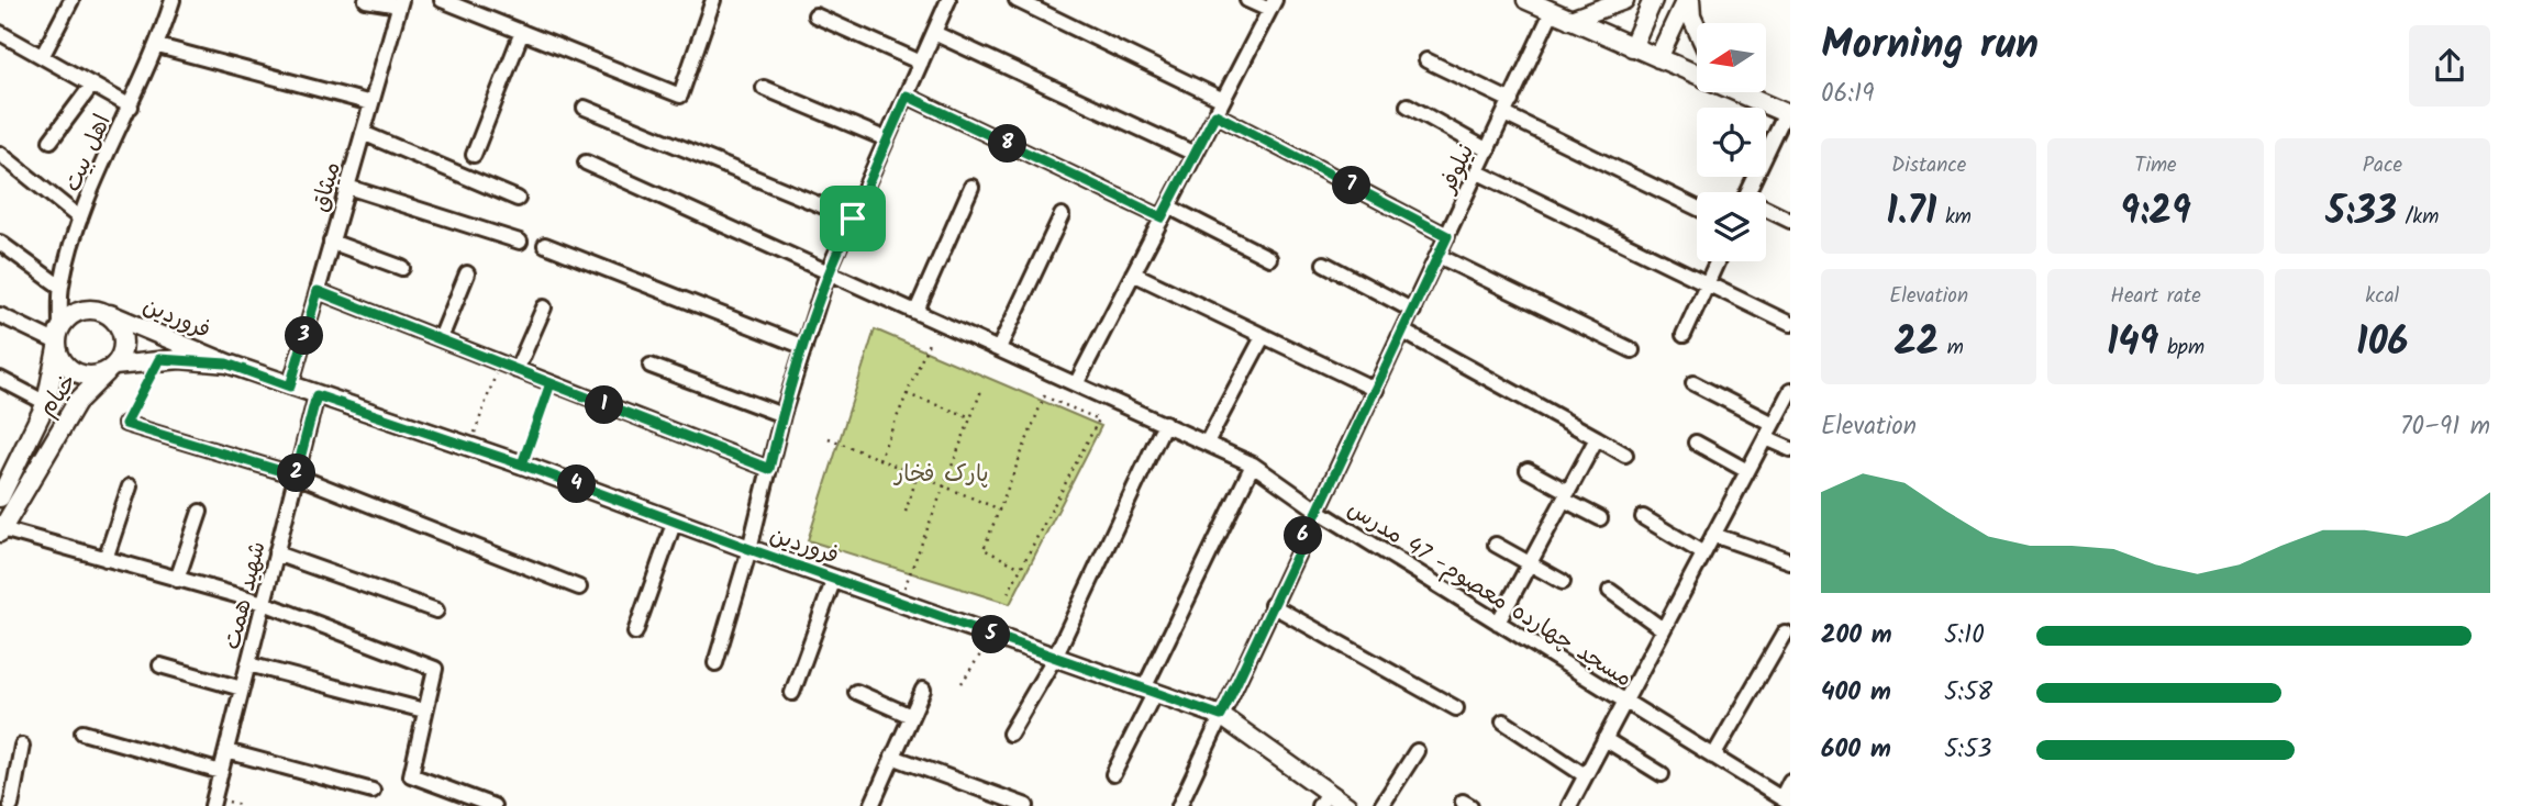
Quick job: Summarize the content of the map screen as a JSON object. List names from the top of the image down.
{
  "streets": {
    "street": [
      "اهل بیت",
      "نیلوفر",
      "میثاق",
      "فروردین",
      "خیام",
      "مسجد چهارده معصوم- 47 مدرس",
      "شهید همت"
    ]
  },
  "crossings": [
    ["اهل بیت", "فروردین"],
    ["اهل بیت", "خیام"],
    ["نیلوفر", "فروردین"],
    ["نیلوفر", "مسجد چهارده معصوم- 47 مدرس"],
    ["میثاق", "فروردین"],
    ["فروردین", "خیام"],
    ["فروردین", "شهید همت"]
  ],
  "parks": ["پارک فخار"],
  "north": "left",
  "page": {
    "heading": ["Morning run", "06:19"],
    "pins": [
      "8",
      "7",
      "3",
      "1",
      "2",
      "4",
      "6",
      "5"
    ],
    "stats": [
      ["Distance", "1.71 km"],
      ["Time", "9:29"],
      ["Pace", "5:33 /km"],
      ["Elevation", "22 m"],
      ["Heart rate", "149 bpm"],
      ["kcal", "106"]
    ],
    "chart": ["Elevation", "70–91 m"],
    "list": [
      {
        "name": "200 m",
        "note": "5:10"
      },
      {
        "name": "400 m",
        "note": "5:58"
      },
      {
        "name": "600 m",
        "note": "5:53"
      }
    ]
  }
}
